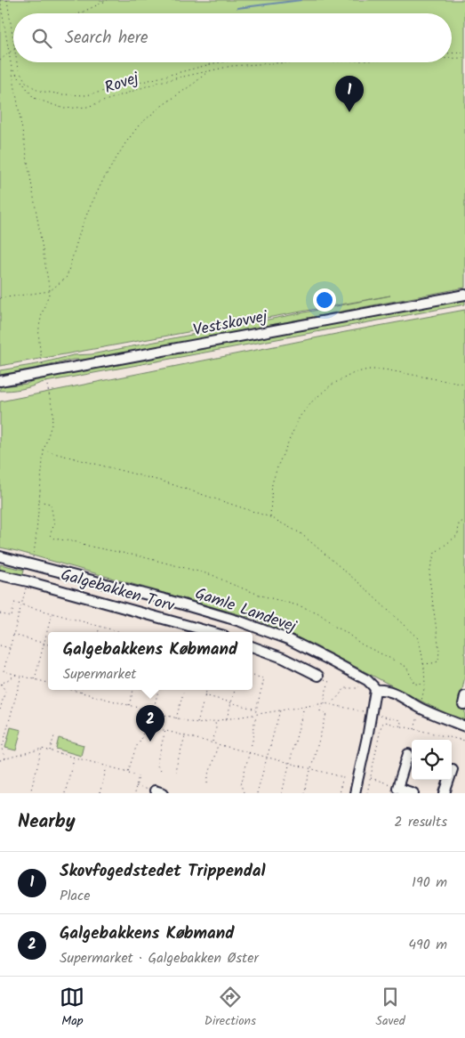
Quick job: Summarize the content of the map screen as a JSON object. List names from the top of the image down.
{
  "streets": {
    "street": ["Vestskovvej", "Galgebakken Torv", "Gamle Landevej"],
    "path": ["Rovej"]
  },
  "page": {
    "search": "Search here",
    "pins": ["1", "2"],
    "popup": ["Galgebakkens Købmand", "Supermarket"],
    "heading": ["Nearby", "2 results"],
    "list": [
      {
        "mark": "1",
        "name": "Skovfogedstedet Trippendal",
        "note": "Place",
        "value": "190 m"
      },
      {
        "mark": "2",
        "name": "Galgebakkens Købmand",
        "note": "Supermarket · Galgebakken Øster",
        "value": "490 m"
      }
    ],
    "nav": ["Map", "Directions", "Saved"]
  }
}
